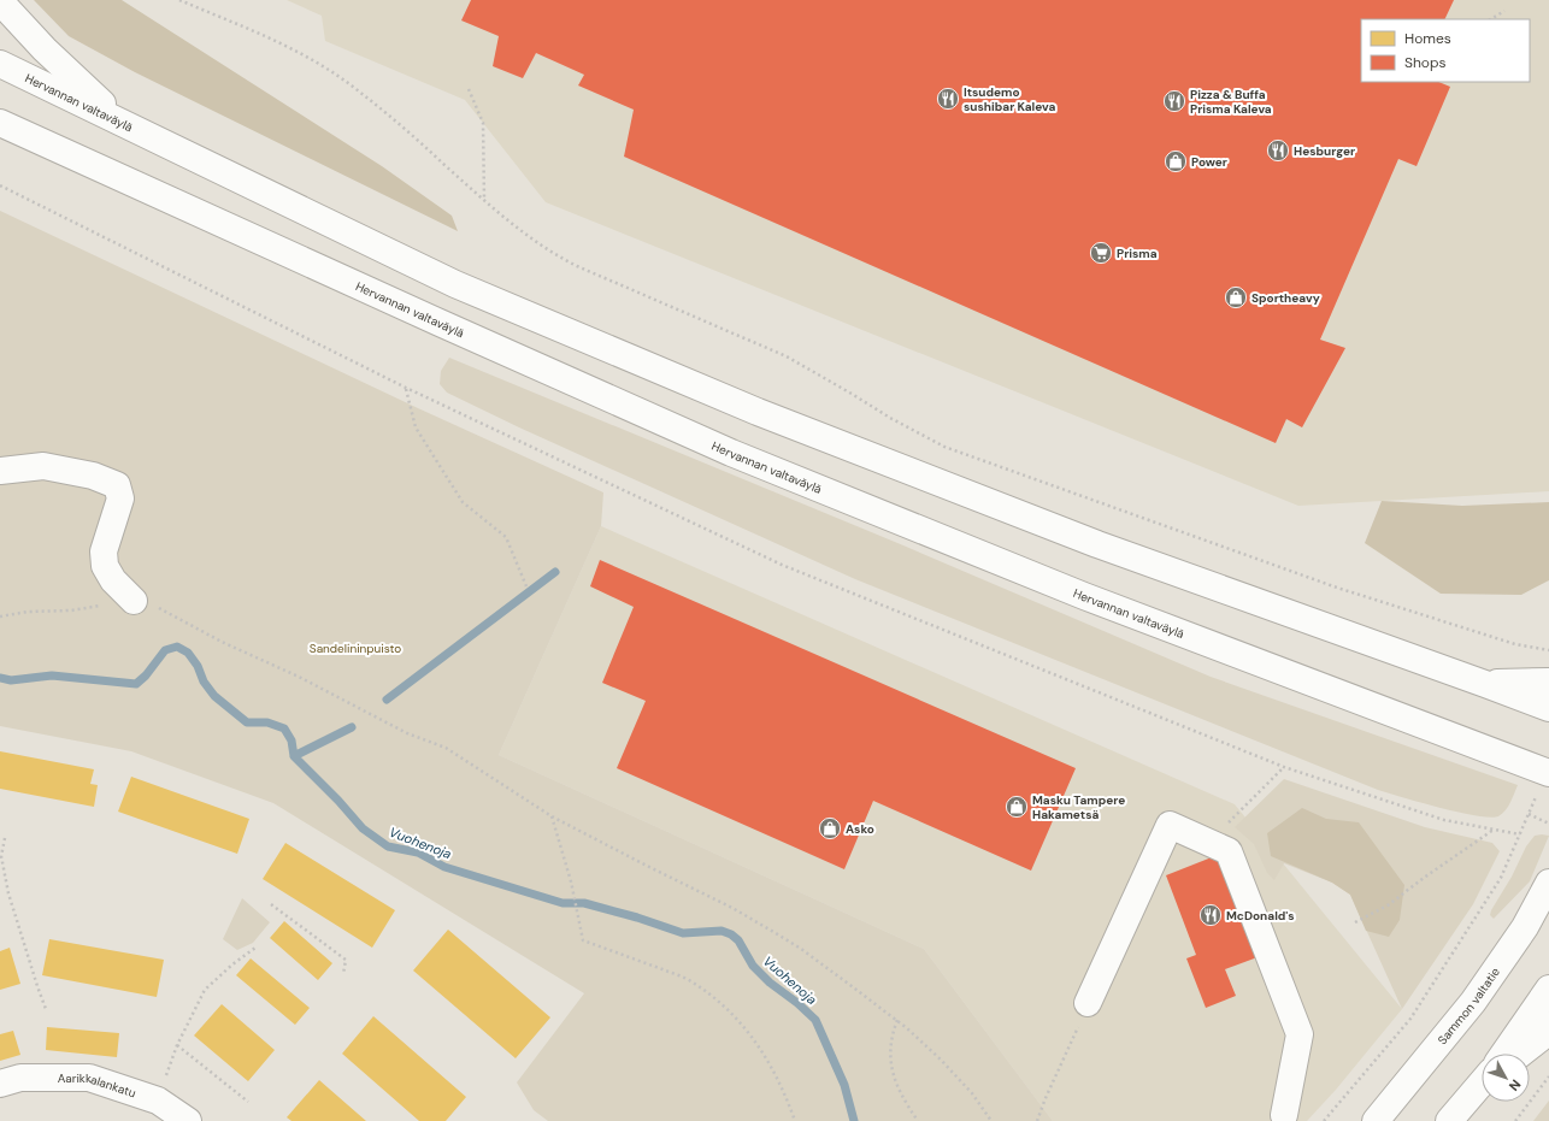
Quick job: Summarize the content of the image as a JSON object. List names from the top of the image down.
{
  "streets": {
    "main road": ["Hervannan valtaväylä", "Sammon valtatie", "Aarikkalankatu"]
  },
  "water": ["Vuohenoja"],
  "parks": ["Sandelininpuisto"],
  "places": {
    "restaurant": [
      "Itsudemo sushibar Kaleva",
      "Pizza & Buffa Prisma Kaleva",
      "Hesburger",
      "McDonald's"
    ],
    "shop": [
      "Power",
      "Sportheavy",
      "Masku Tampere Hakametsä",
      "Asko"
    ],
    "supermarket": ["Prisma"]
  },
  "legend": ["Homes", "Shops"],
  "north": "bottom right"
}
